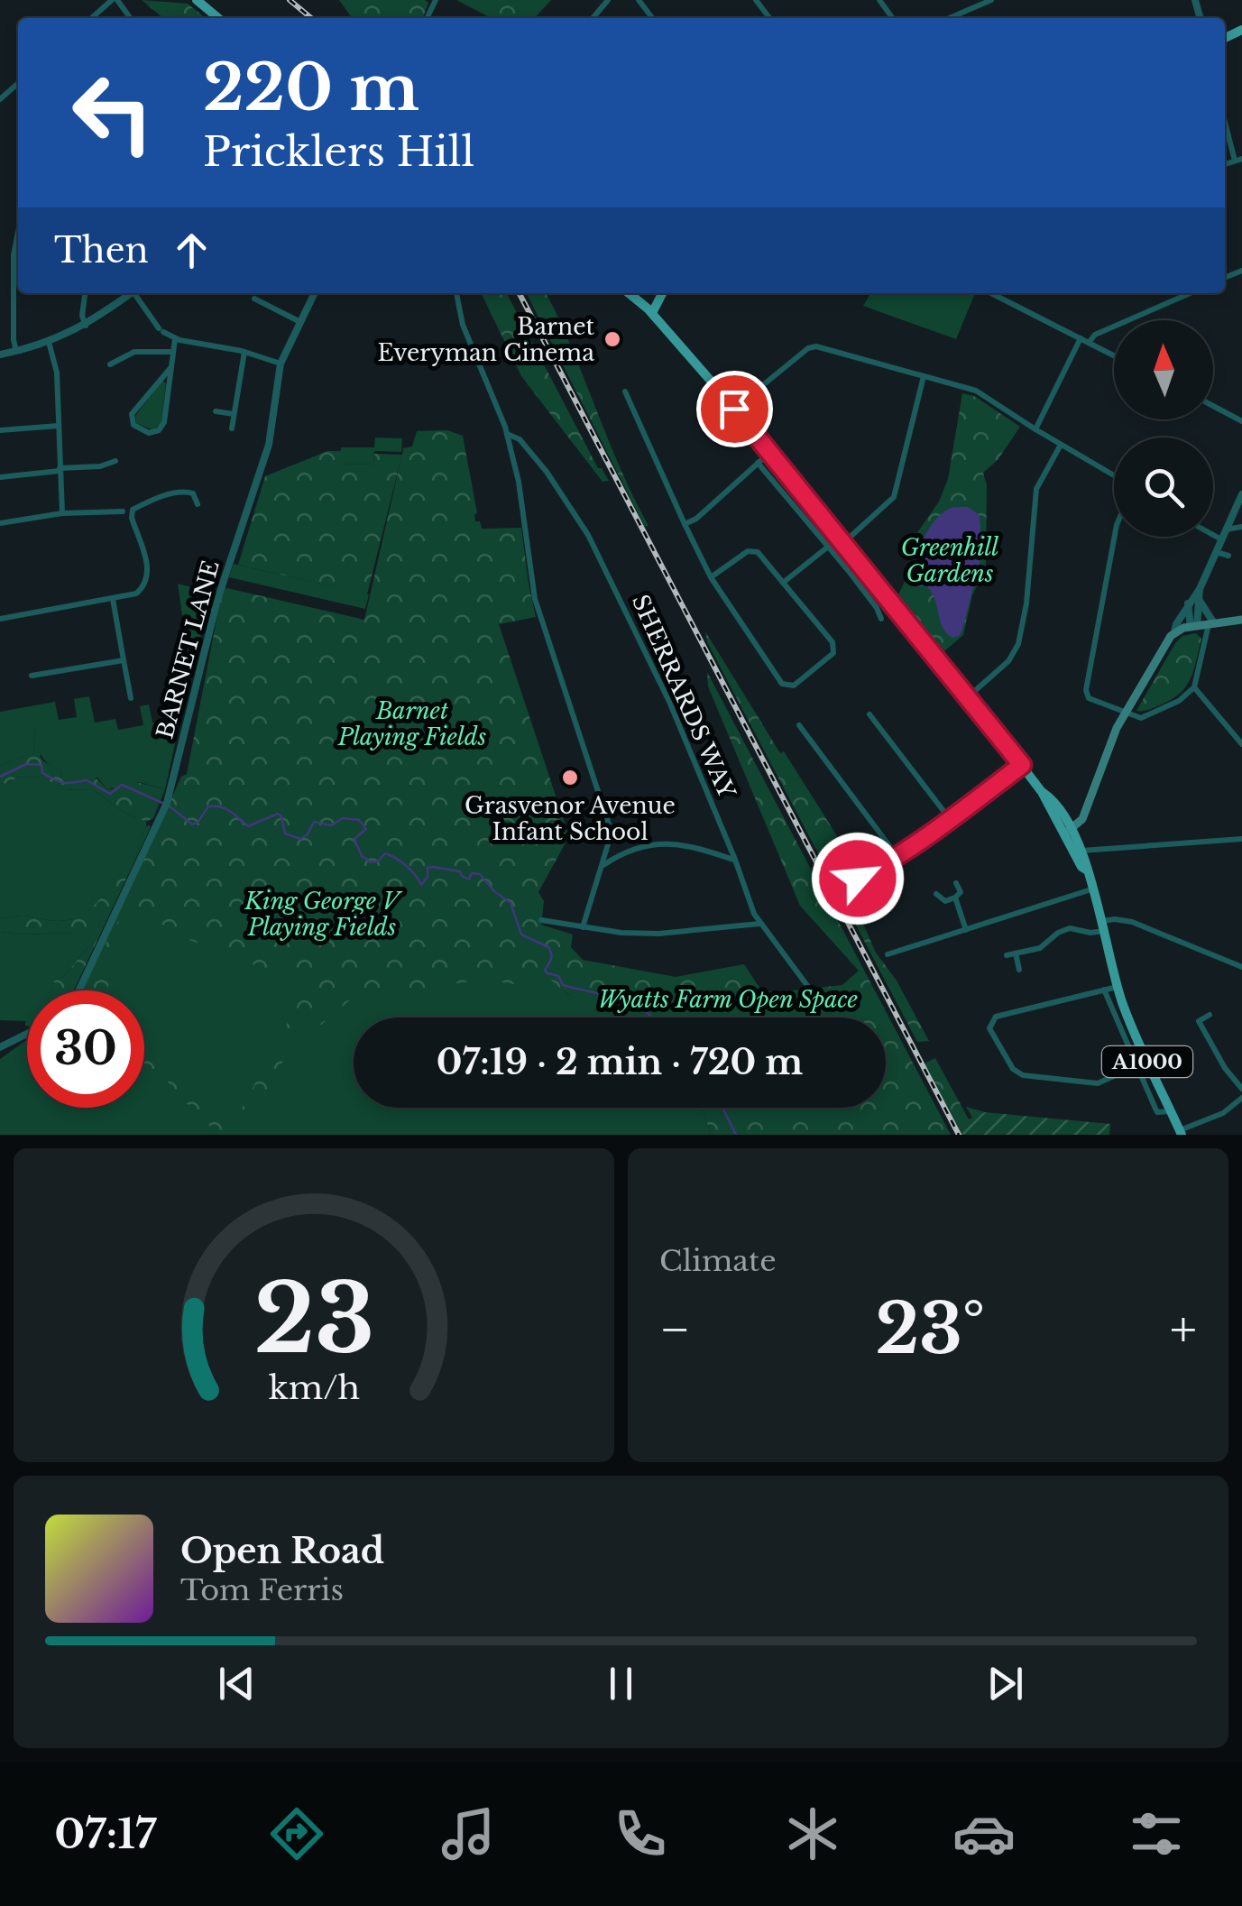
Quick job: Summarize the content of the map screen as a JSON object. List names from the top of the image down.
{
  "streets": {
    "main road": ["A1000"],
    "street": ["BARNET LANE", "SHERRARDS WAY"]
  },
  "parks": [
    "Greenhill Gardens",
    "Barnet Playing Fields",
    "King George V Playing Fields",
    "Wyatts Farm Open Space"
  ],
  "places": ["Barnet Everyman Cinema", "Grasvenor Avenue Infant School"],
  "north": "top",
  "page": {
    "turn": ["220 m", "Pricklers Hill"],
    "then": "Then",
    "limit": "30",
    "trip": "07:19 · 2 min · 720 m",
    "tile": "Climate",
    "heat": ["−", "23°", "+"],
    "song": ["Open Road", "Tom Ferris"],
    "tabs": "07:17",
    "gauge": ["23", "km/h"]
  }
}
